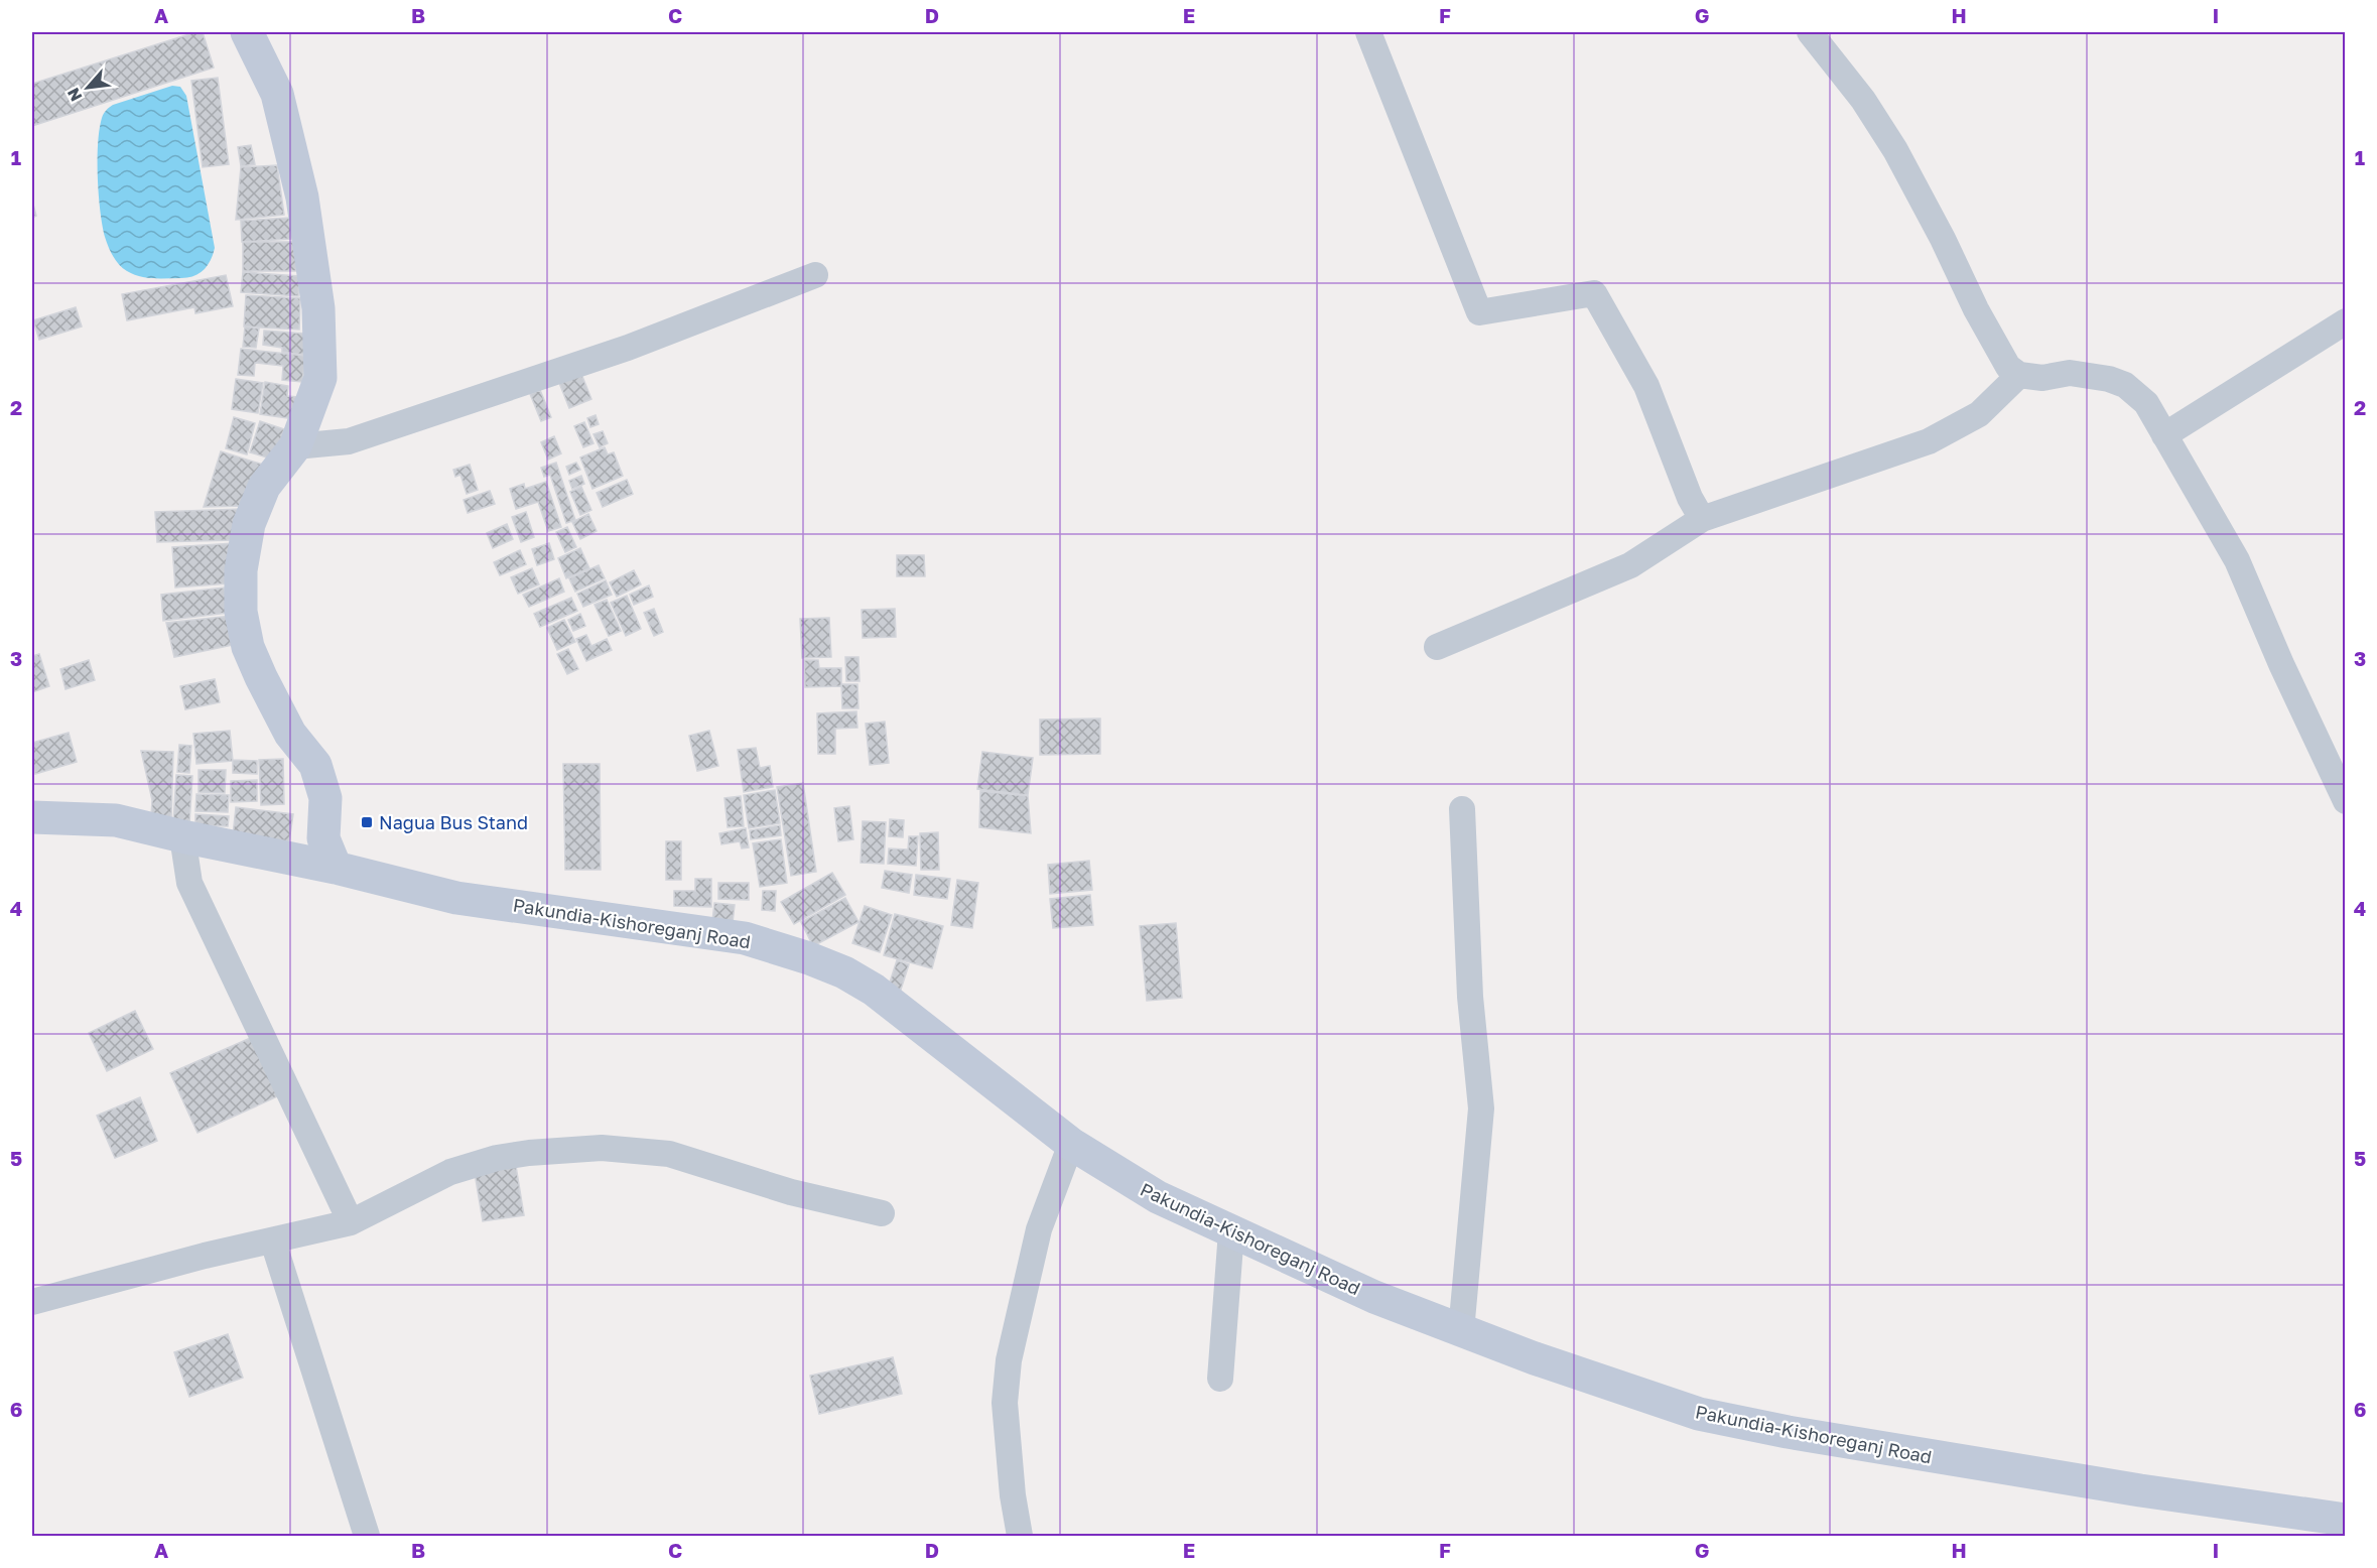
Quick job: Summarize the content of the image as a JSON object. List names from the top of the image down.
{
  "streets": {
    "main road": ["Pakundia-Kishoreganj Road"]
  },
  "places": {
    "transit": ["Nagua Bus Stand"]
  },
  "north": "bottom left",
  "grid": {
    "columns": [
      "A",
      "B",
      "C",
      "D",
      "E",
      "F",
      "G",
      "H",
      "I"
    ],
    "rows": [
      "1",
      "2",
      "3",
      "4",
      "5",
      "6"
    ]
  }
}
